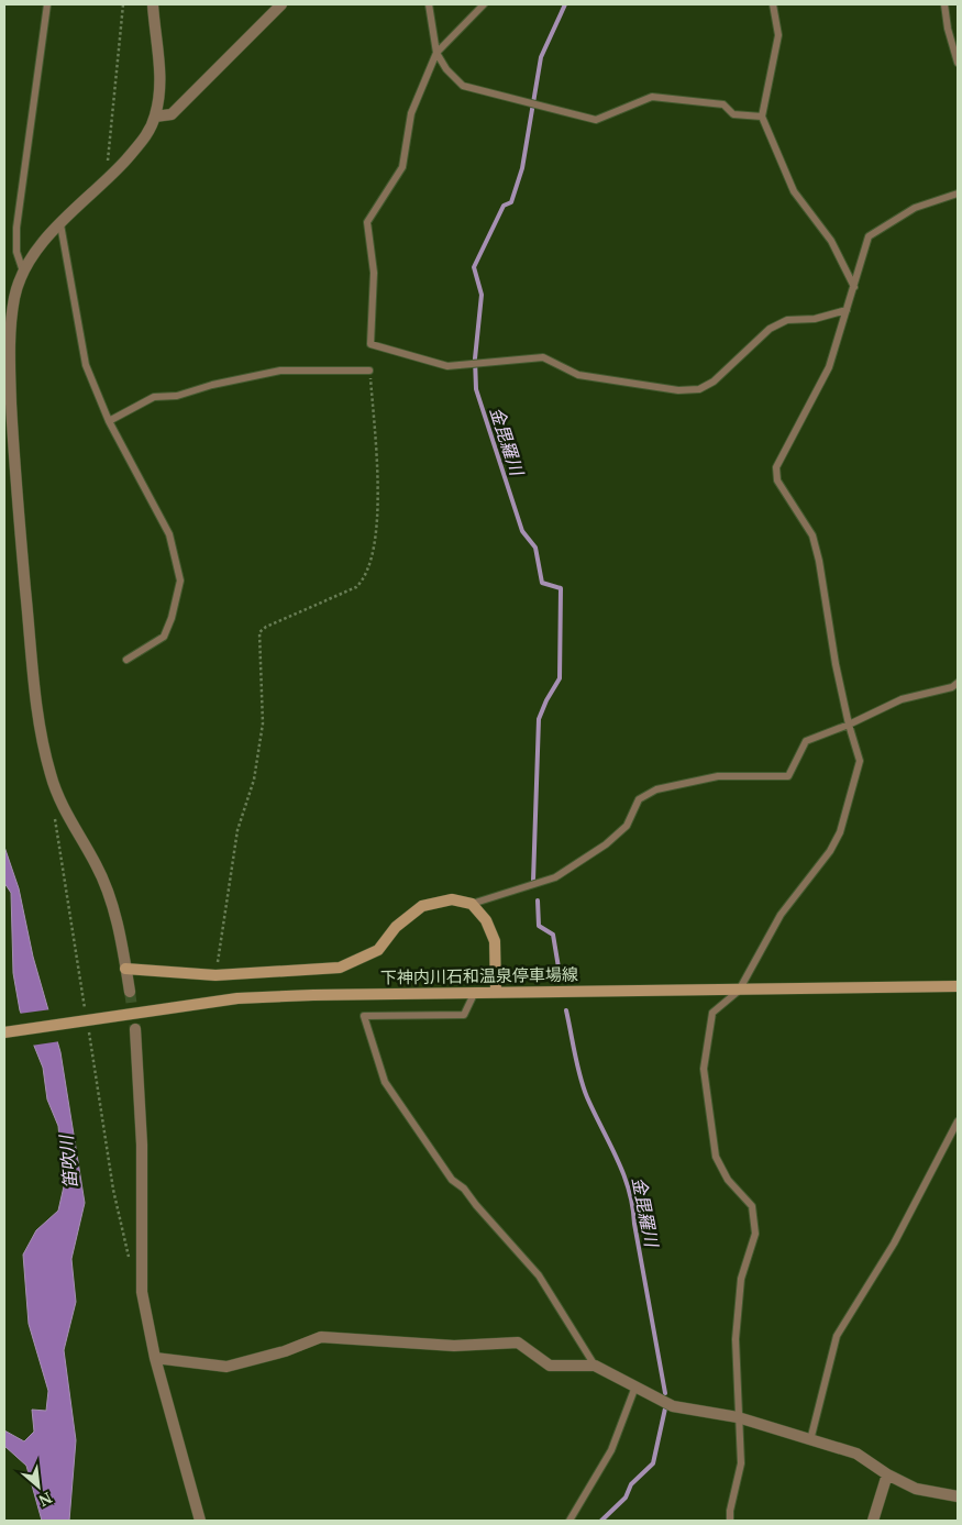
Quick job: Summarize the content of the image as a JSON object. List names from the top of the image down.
{
  "streets": {
    "main road": ["下神内川石和温泉停車場線"]
  },
  "water": ["金毘羅川", "笛吹川"],
  "north": "bottom right"
}
